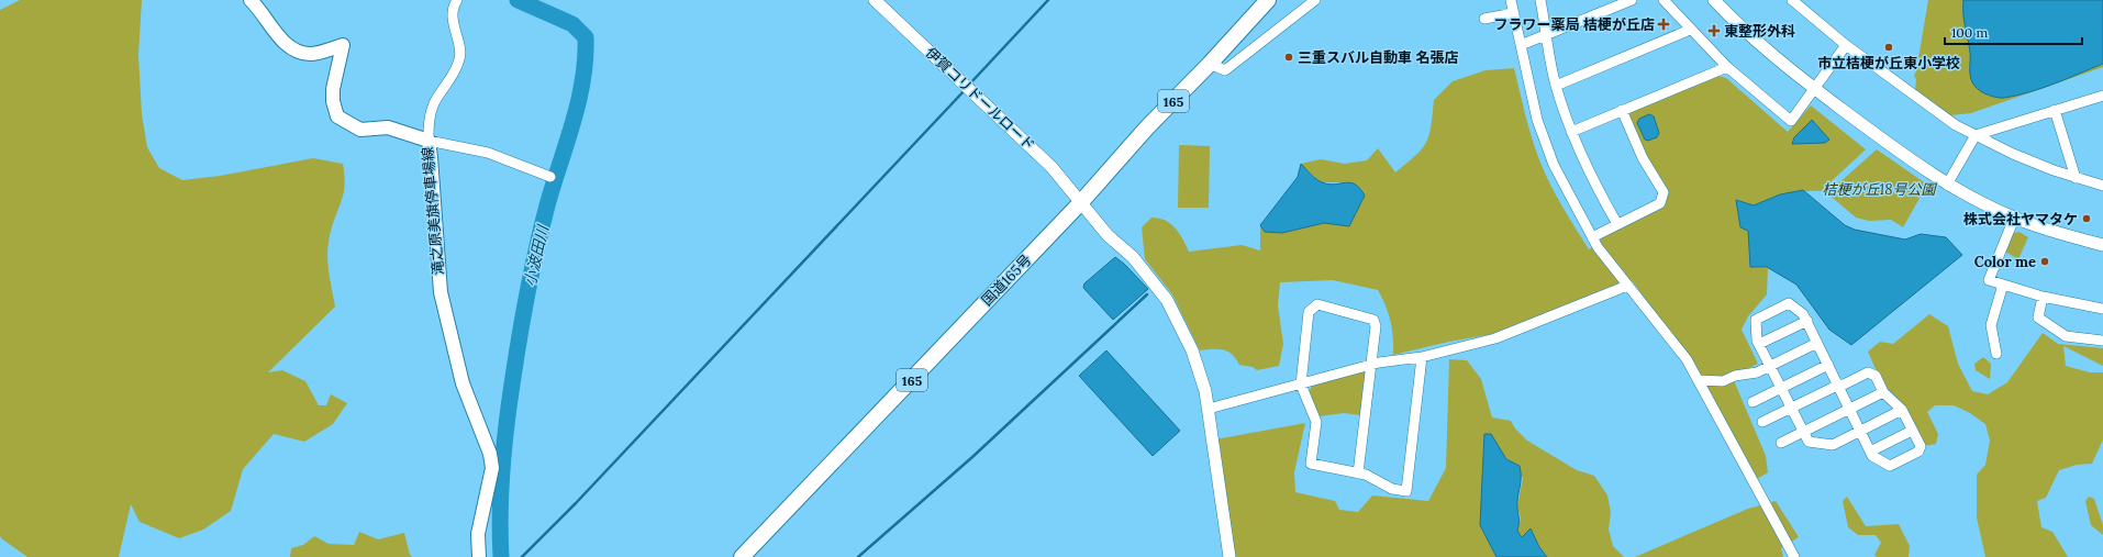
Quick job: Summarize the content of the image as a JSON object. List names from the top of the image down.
{
  "streets": {
    "highway": ["165", "国道165号"],
    "main road": ["滝之原美旗停車場線"],
    "street": ["伊賀コリドールロード"]
  },
  "crossings": [
    ["伊賀コリドールロード", "国道165号"]
  ],
  "water": ["小波田川"],
  "parks": ["桔梗が丘18号公園"],
  "places": {
    "health": ["フラワー薬局 桔梗が丘店", "東整形外科"],
    "other": [
      "市立桔梗が丘東小学校",
      "三重スバル自動車 名張店",
      "株式会社ヤマタケ",
      "Color me"
    ]
  },
  "scale_bar": "100 m"
}
